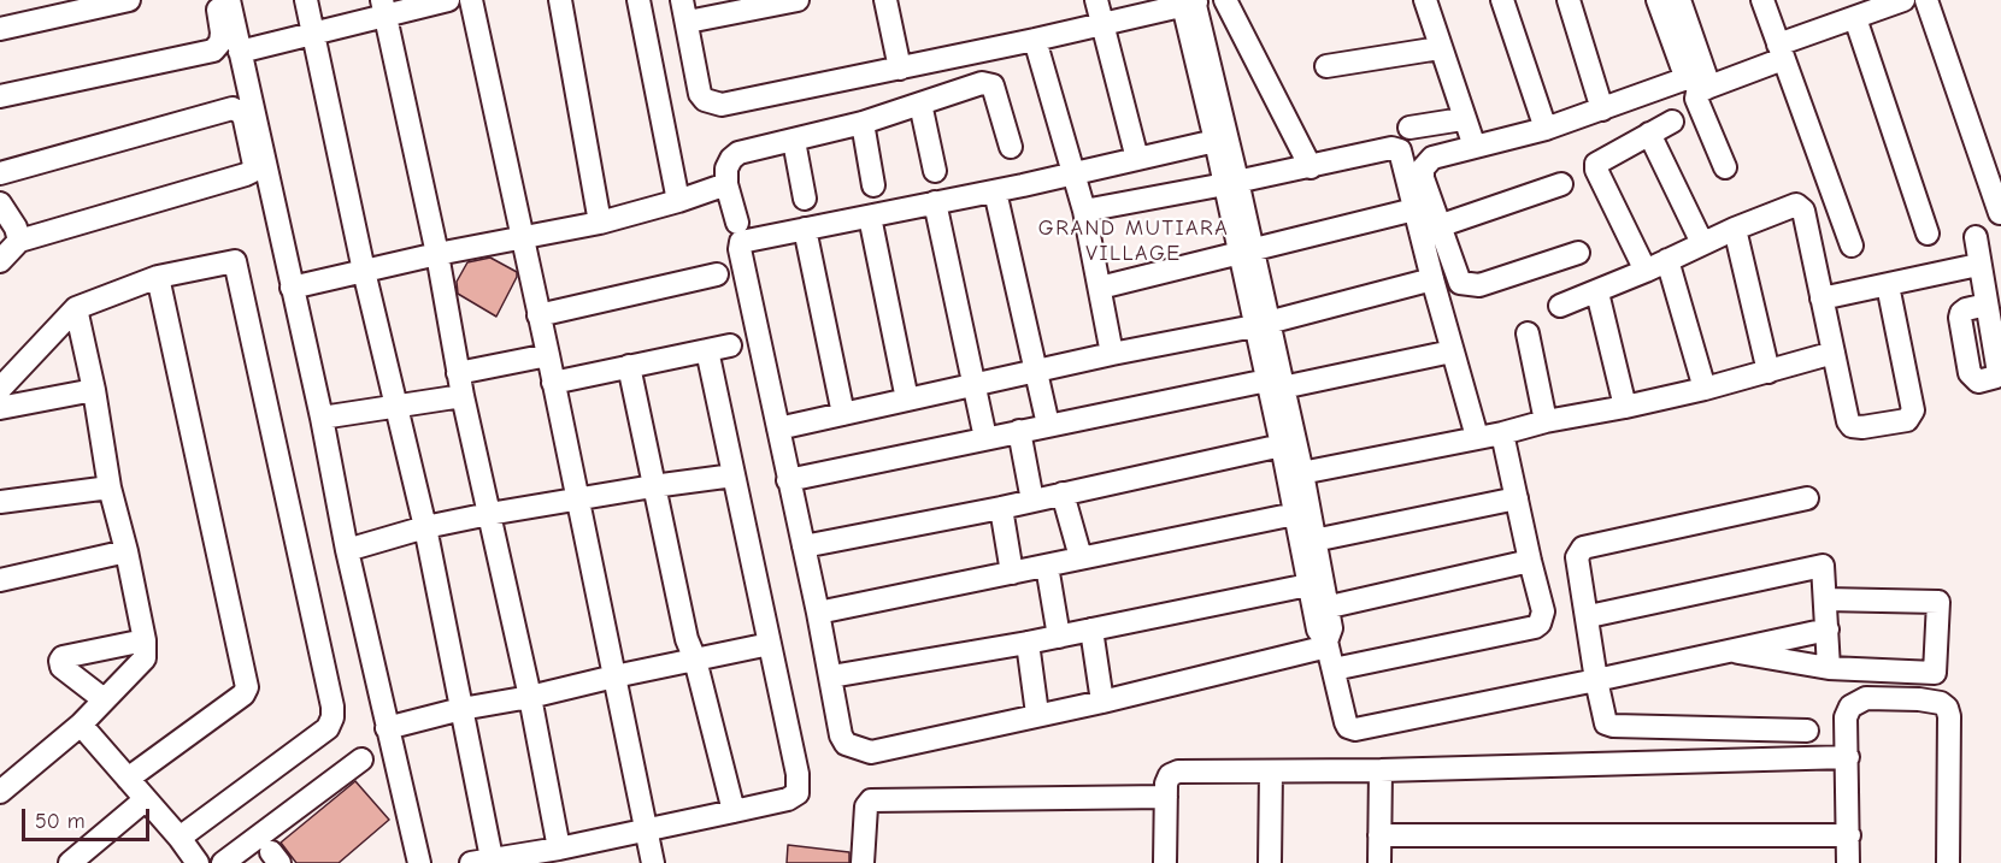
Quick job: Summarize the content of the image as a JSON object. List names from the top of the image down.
{
  "districts": ["GRAND MUTIARA VILLAGE"],
  "scale_bar": "50 m"
}
